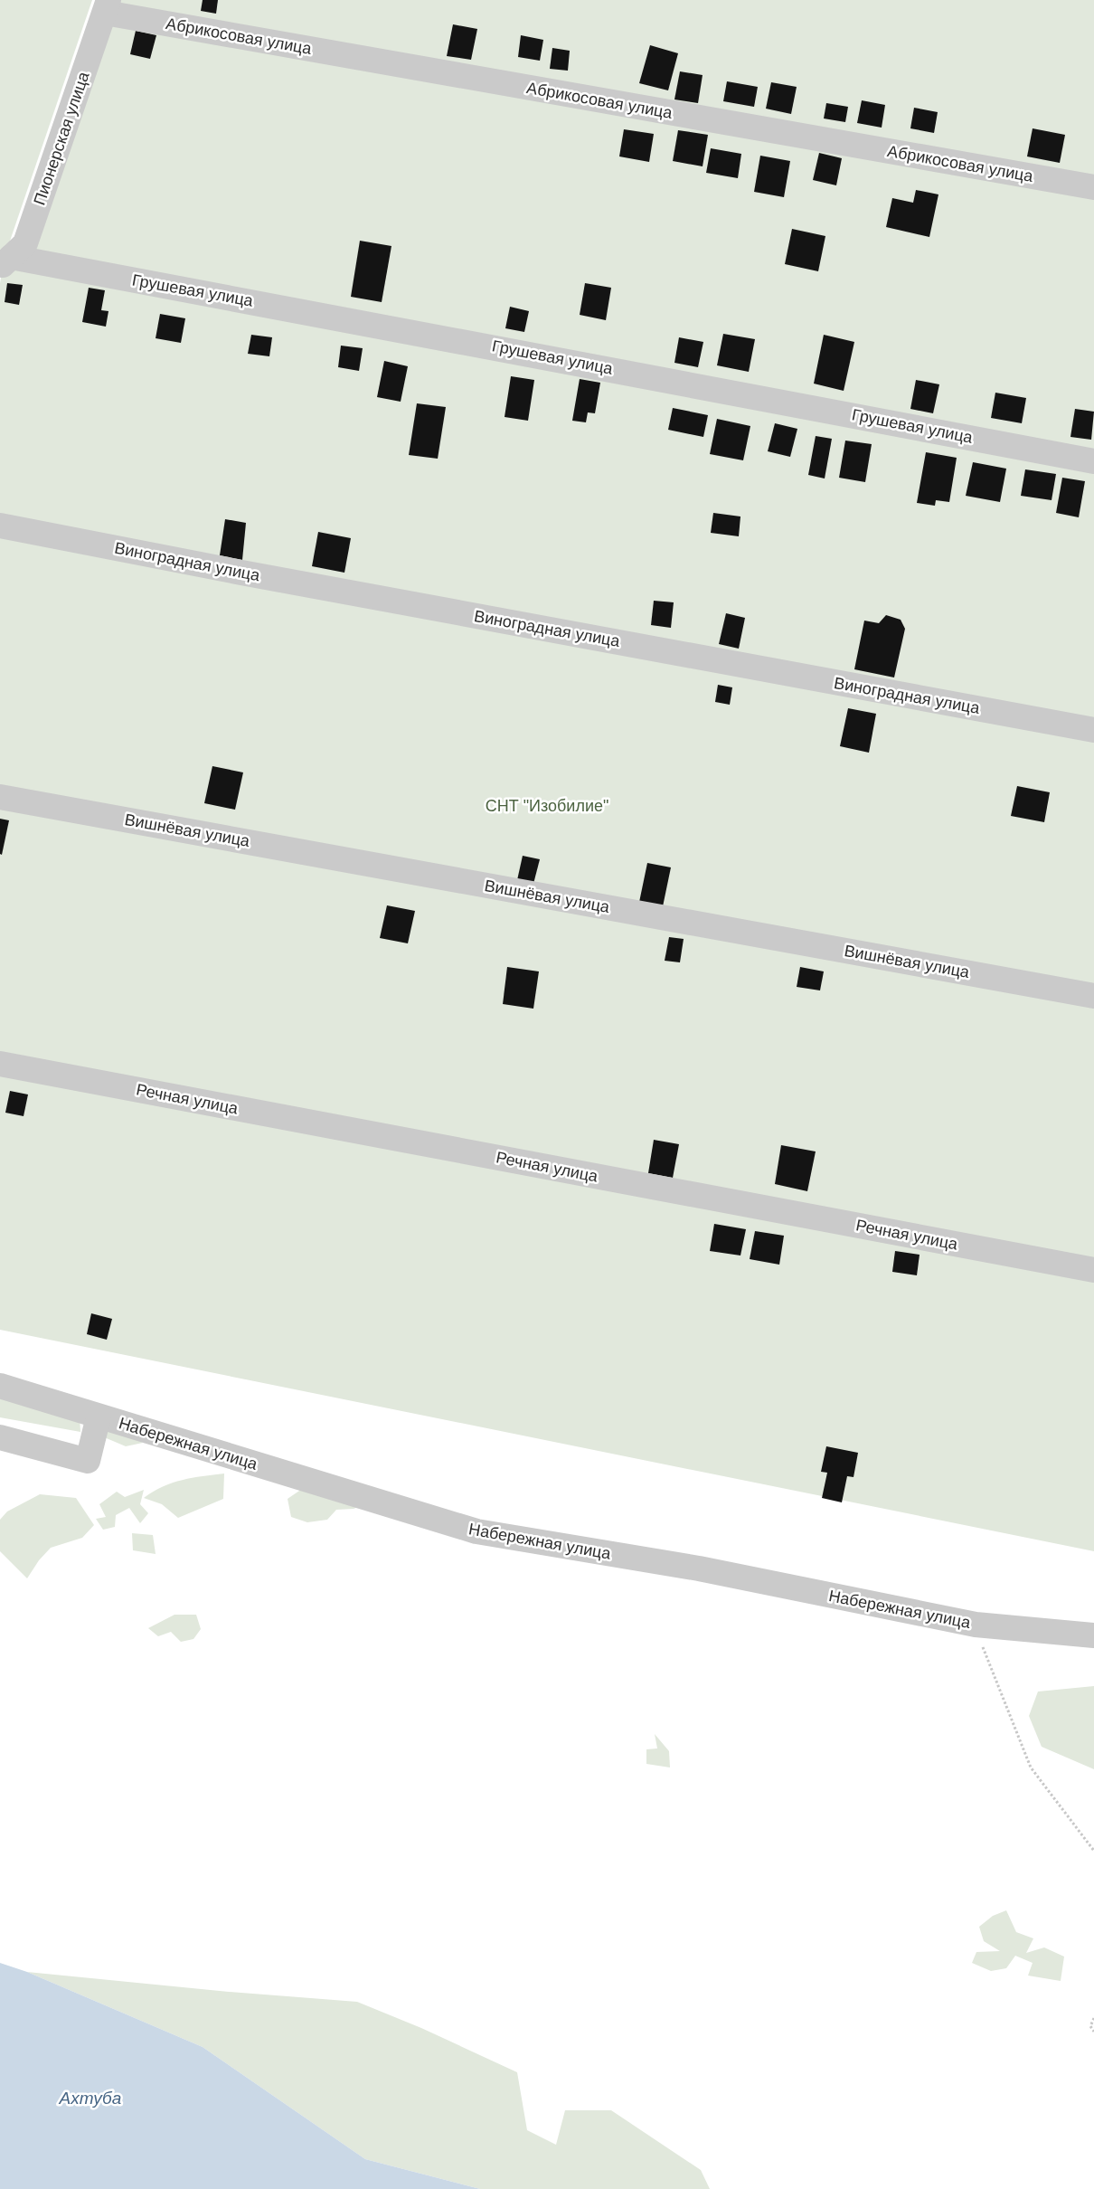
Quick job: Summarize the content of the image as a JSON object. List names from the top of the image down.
{
  "streets": {
    "street": [
      "Абрикосовая улица",
      "Пионерская улица",
      "Грушевая улица",
      "Виноградная улица",
      "Вишнёвая улица",
      "Речная улица",
      "Набережная улица"
    ]
  },
  "crossings": [
    ["Абрикосовая улица", "Пионерская улица"],
    ["Пионерская улица", "Грушевая улица"]
  ],
  "water": ["Ахтуба"],
  "parks": ["СНТ \"Изобилие\""]
}
